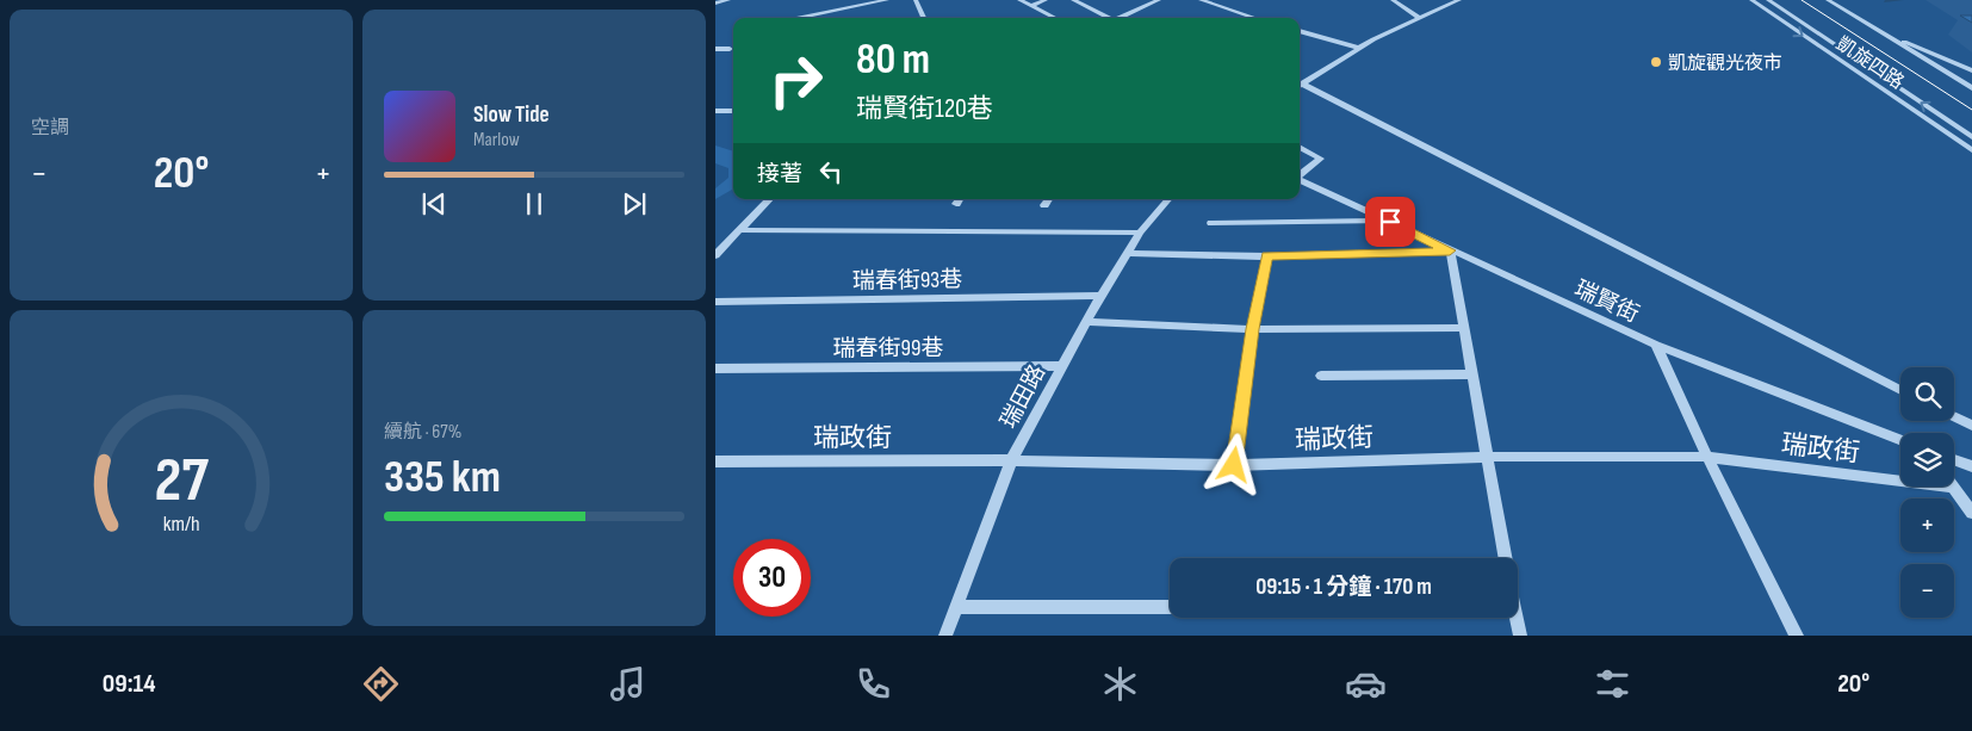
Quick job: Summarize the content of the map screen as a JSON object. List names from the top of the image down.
{
  "streets": {
    "street": [
      "凱旋四路",
      "瑞春街93巷",
      "瑞賢街",
      "瑞春街99巷",
      "瑞田路",
      "瑞政街"
    ]
  },
  "crossings": [
    ["瑞春街93巷", "瑞田路"],
    ["瑞春街99巷", "瑞田路"],
    ["瑞田路", "瑞政街"]
  ],
  "places": ["凱旋觀光夜市"],
  "page": {
    "tile": [
      "空調",
      ["續航 · 67%", "335 km"]
    ],
    "turn": ["80 m", "瑞賢街120巷"],
    "song": ["Slow Tide", "Marlow"],
    "then": "接著",
    "heat": ["−", "20°", "+"],
    "map_buttons": ["+", "−"],
    "limit": "30",
    "trip": "09:15 · 1 分鐘 · 170 m",
    "tabs": ["09:14", "20°"],
    "gauge": ["27", "km/h"]
  }
}
